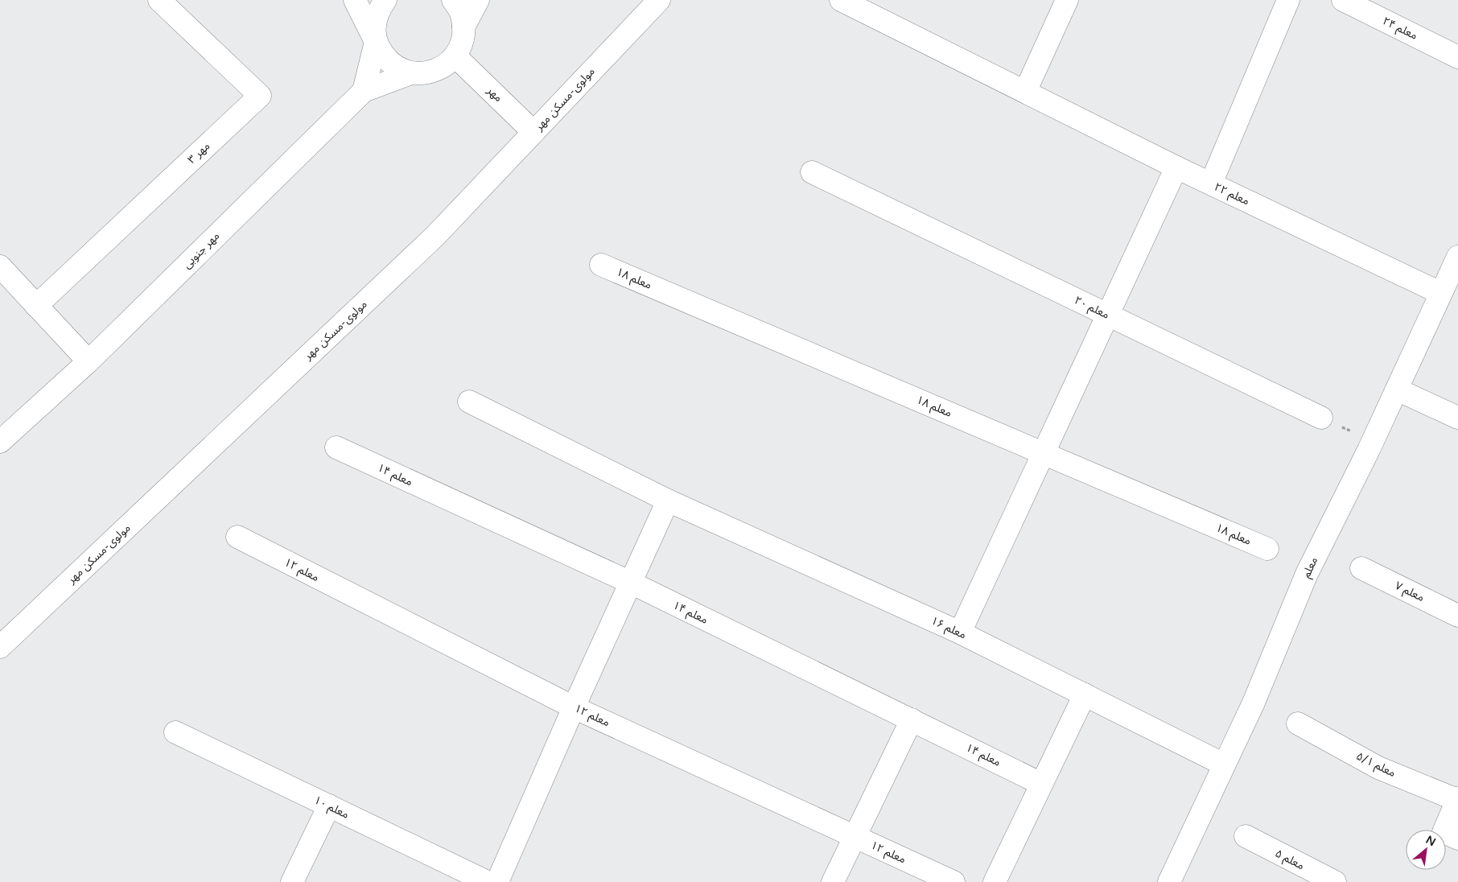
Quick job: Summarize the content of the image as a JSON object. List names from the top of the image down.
{
  "streets": {
    "street": [
      "معلم ۲۴",
      "مهر",
      "مولوی-مسکن مهر",
      "مهر ۳",
      "معلم ۲۲",
      "مهر جنوبی",
      "معلم ۱۸",
      "معلم ۲۰",
      "معلم ۱۴",
      "معلم",
      "معلم ۱۲",
      "معلم ۷",
      "معلم ۱۶",
      "معلم ۵/۱",
      "معلم ۱۰",
      "معلم ۵"
    ]
  },
  "crossings": [
    ["مهر", "مولوی-مسکن مهر"],
    ["معلم ۲۲", "معلم"],
    ["معلم", "معلم ۱۶"]
  ],
  "north": "top right"
}
